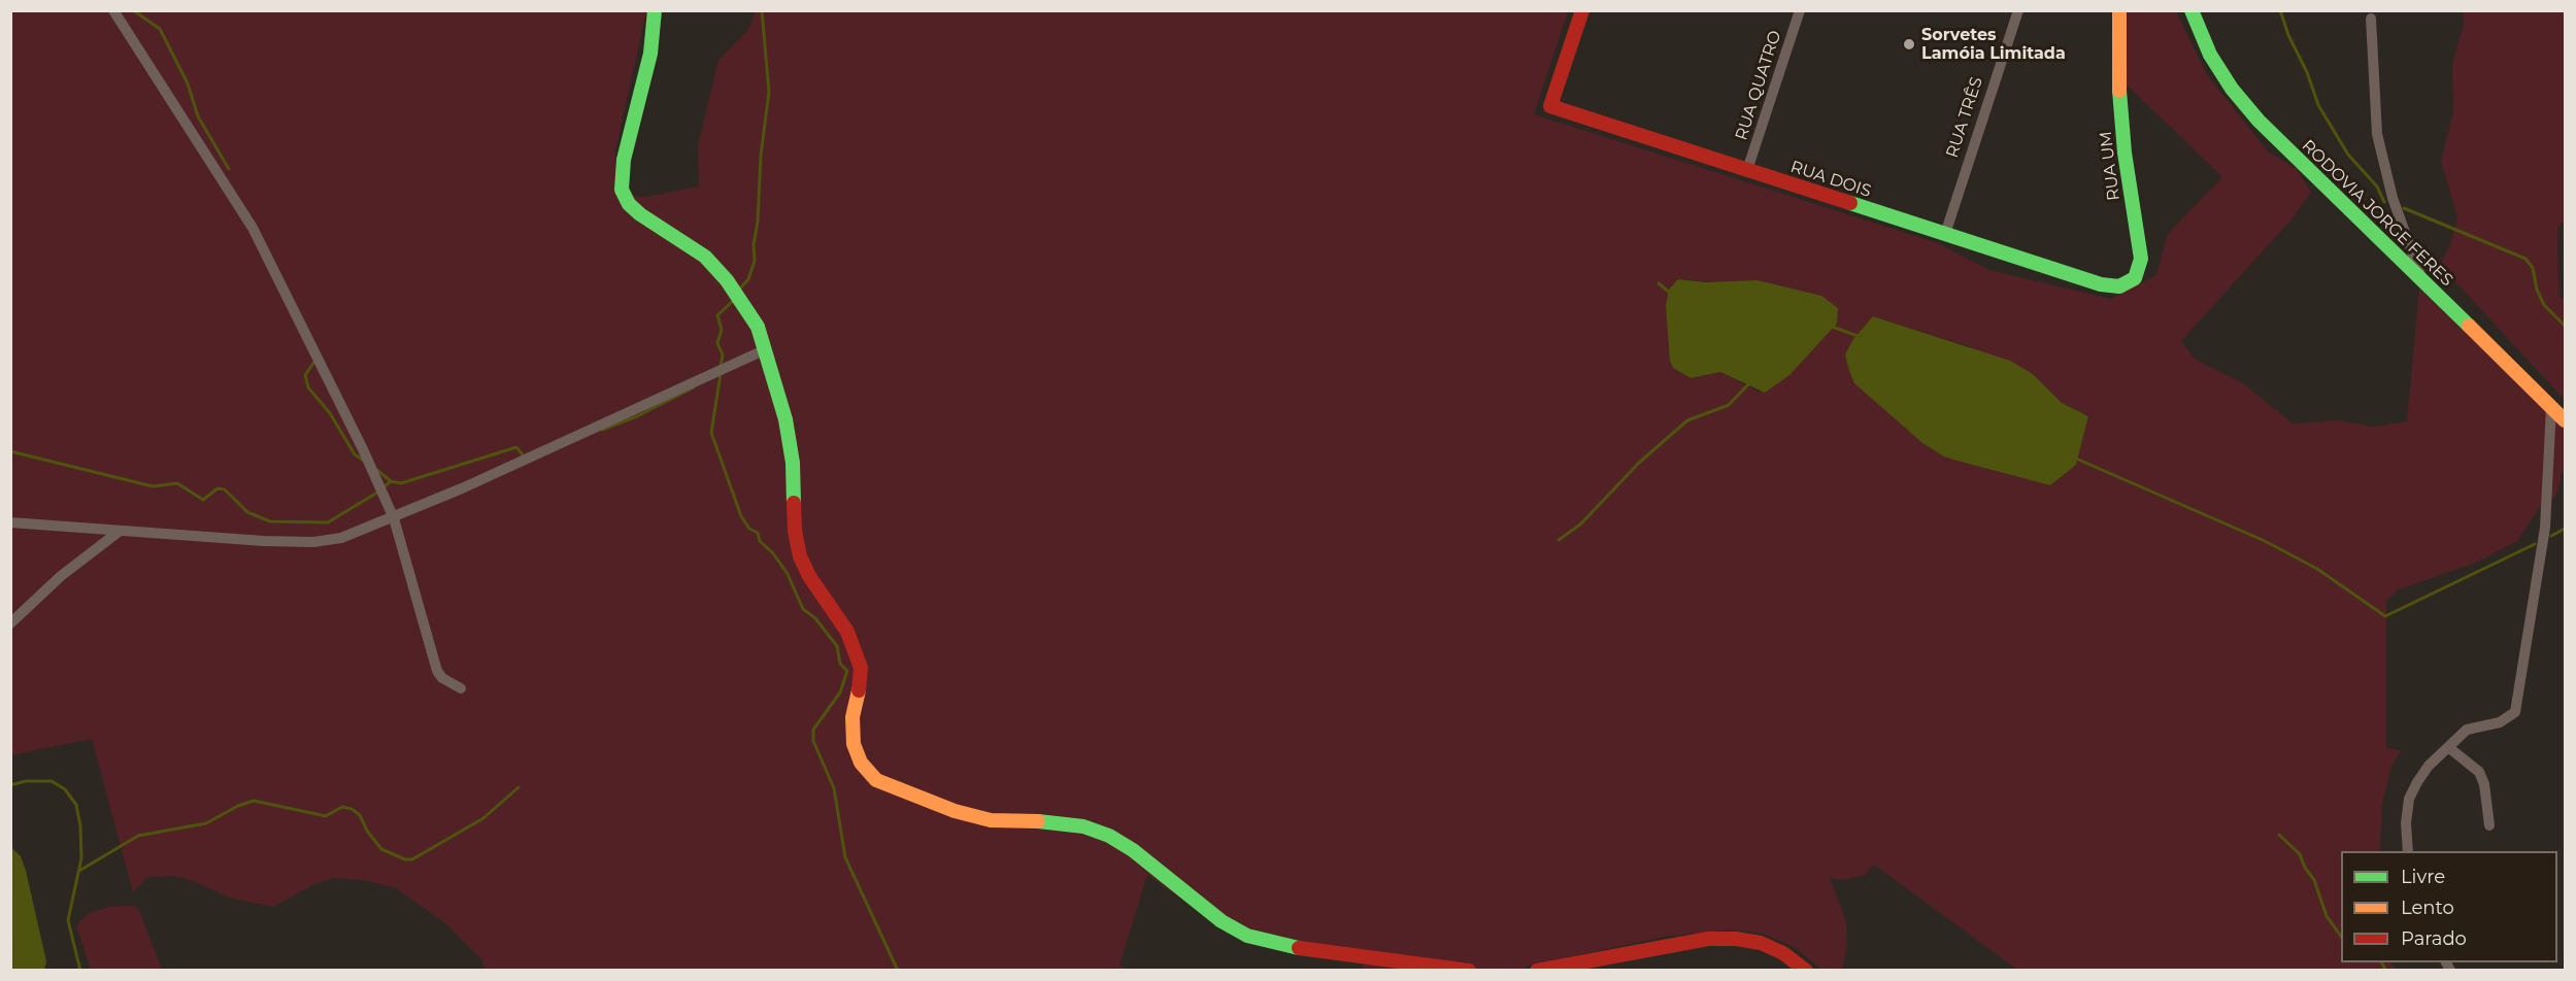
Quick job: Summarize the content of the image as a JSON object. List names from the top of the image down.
{
  "streets": {
    "street": [
      "RUA QUATRO",
      "RUA TRÊS",
      "RUA UM",
      "RUA DOIS",
      "RODOVIA JORGE FERES"
    ]
  },
  "crossings": [
    ["RUA QUATRO", "RUA DOIS"],
    ["RUA TRÊS", "RUA DOIS"],
    ["RUA UM", "RUA DOIS"]
  ],
  "places": ["Sorvetes Lamóia Limitada"],
  "legend": ["Livre", "Lento", "Parado"]
}
